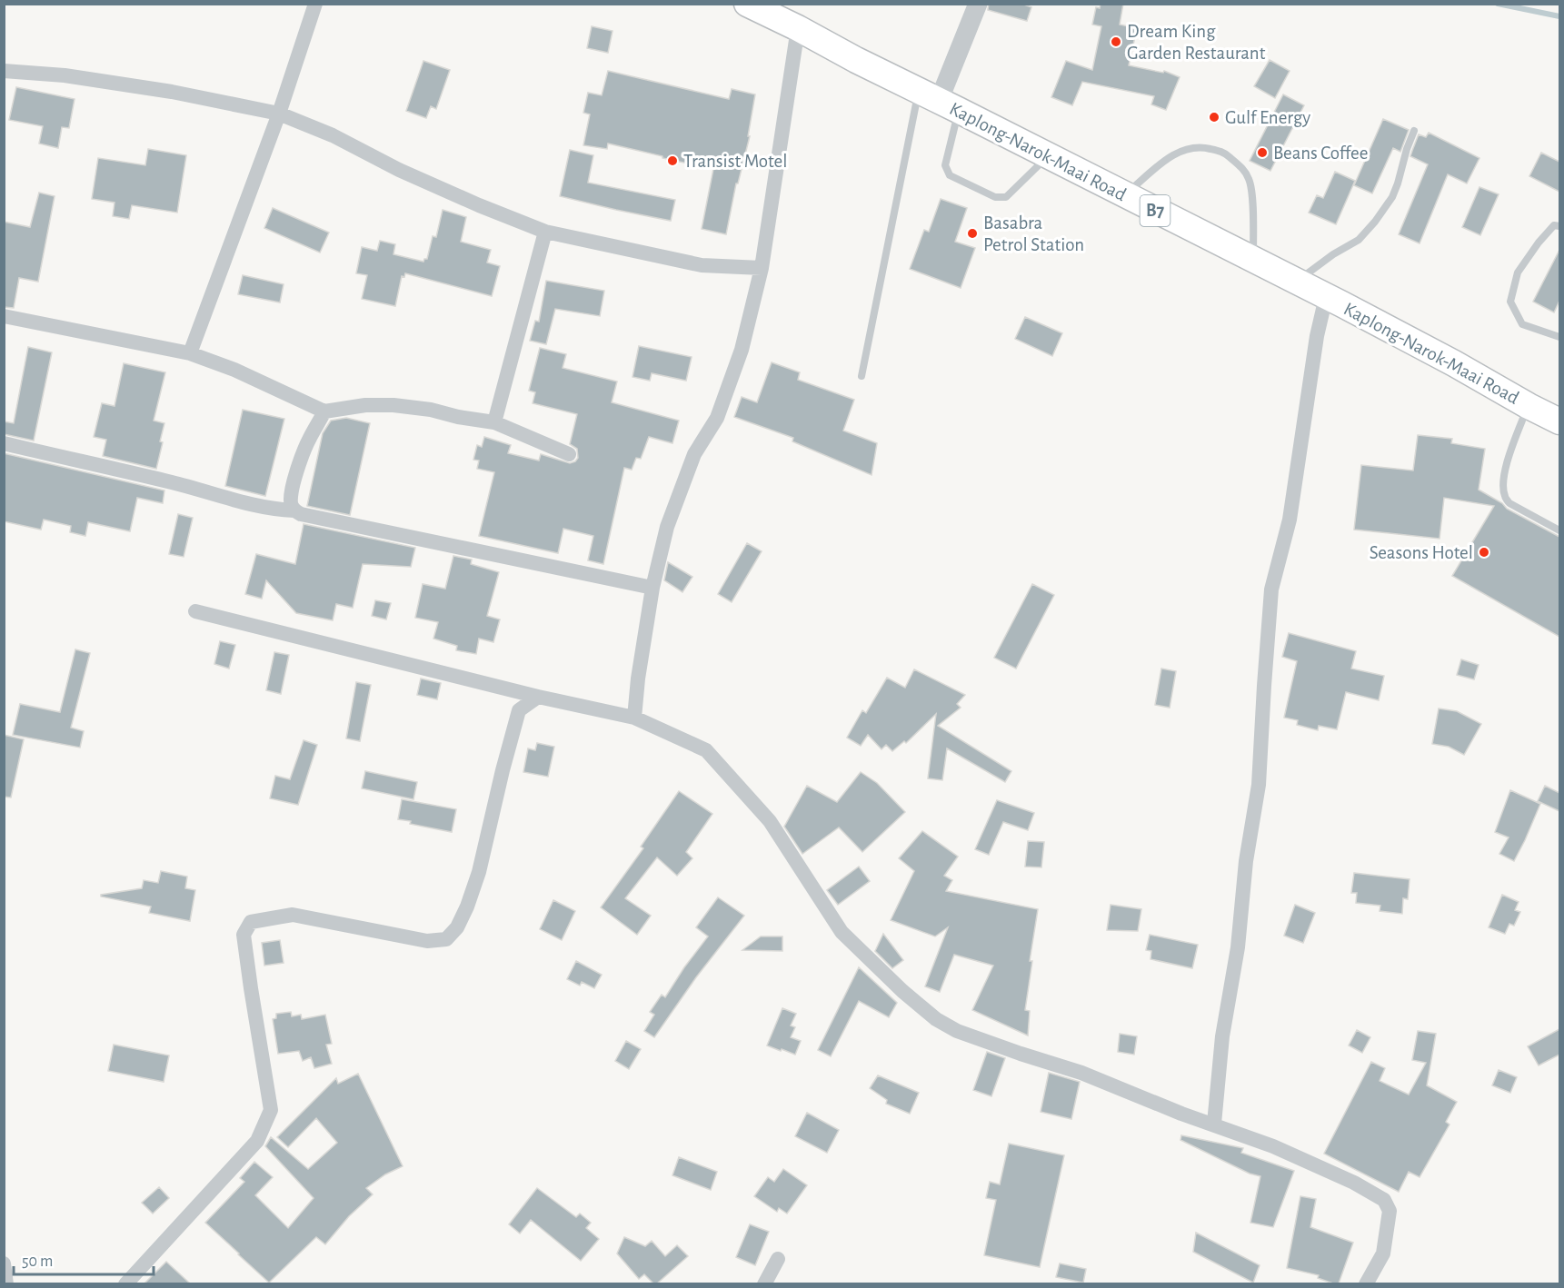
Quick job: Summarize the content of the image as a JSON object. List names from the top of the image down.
{
  "streets": {
    "highway": ["Kaplong-Narok-Maai Road", "B7"]
  },
  "places": [
    "Dream King Garden Restaurant",
    "Gulf Energy",
    "Beans Coffee",
    "Transist Motel",
    "Basabra Petrol Station",
    "Seasons Hotel"
  ],
  "scale_bar": "50 m"
}
